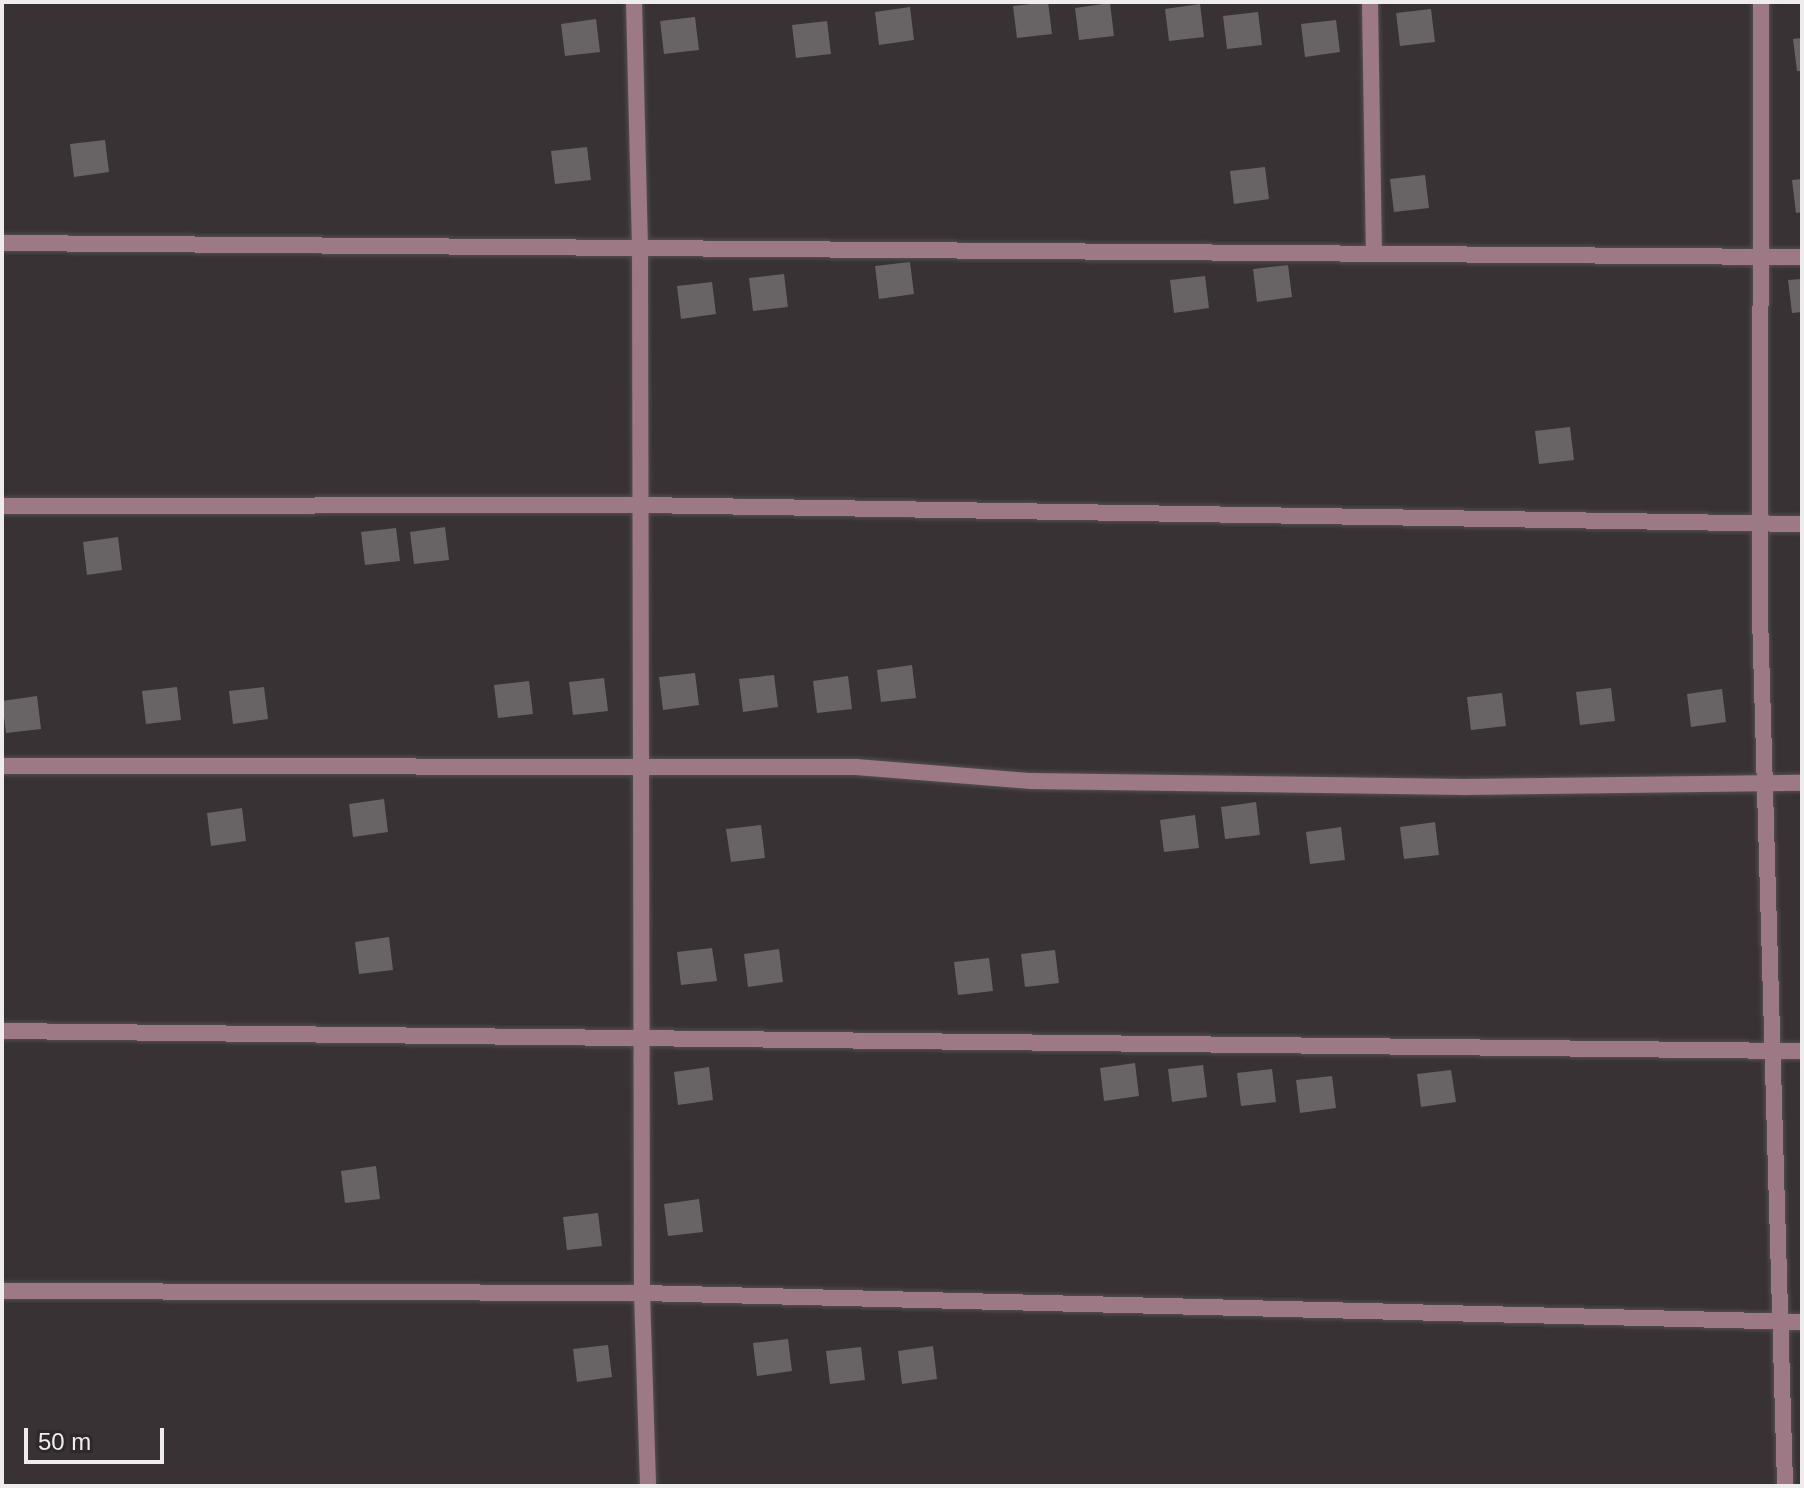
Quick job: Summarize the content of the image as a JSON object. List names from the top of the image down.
{
  "scale_bar": "50 m"
}
